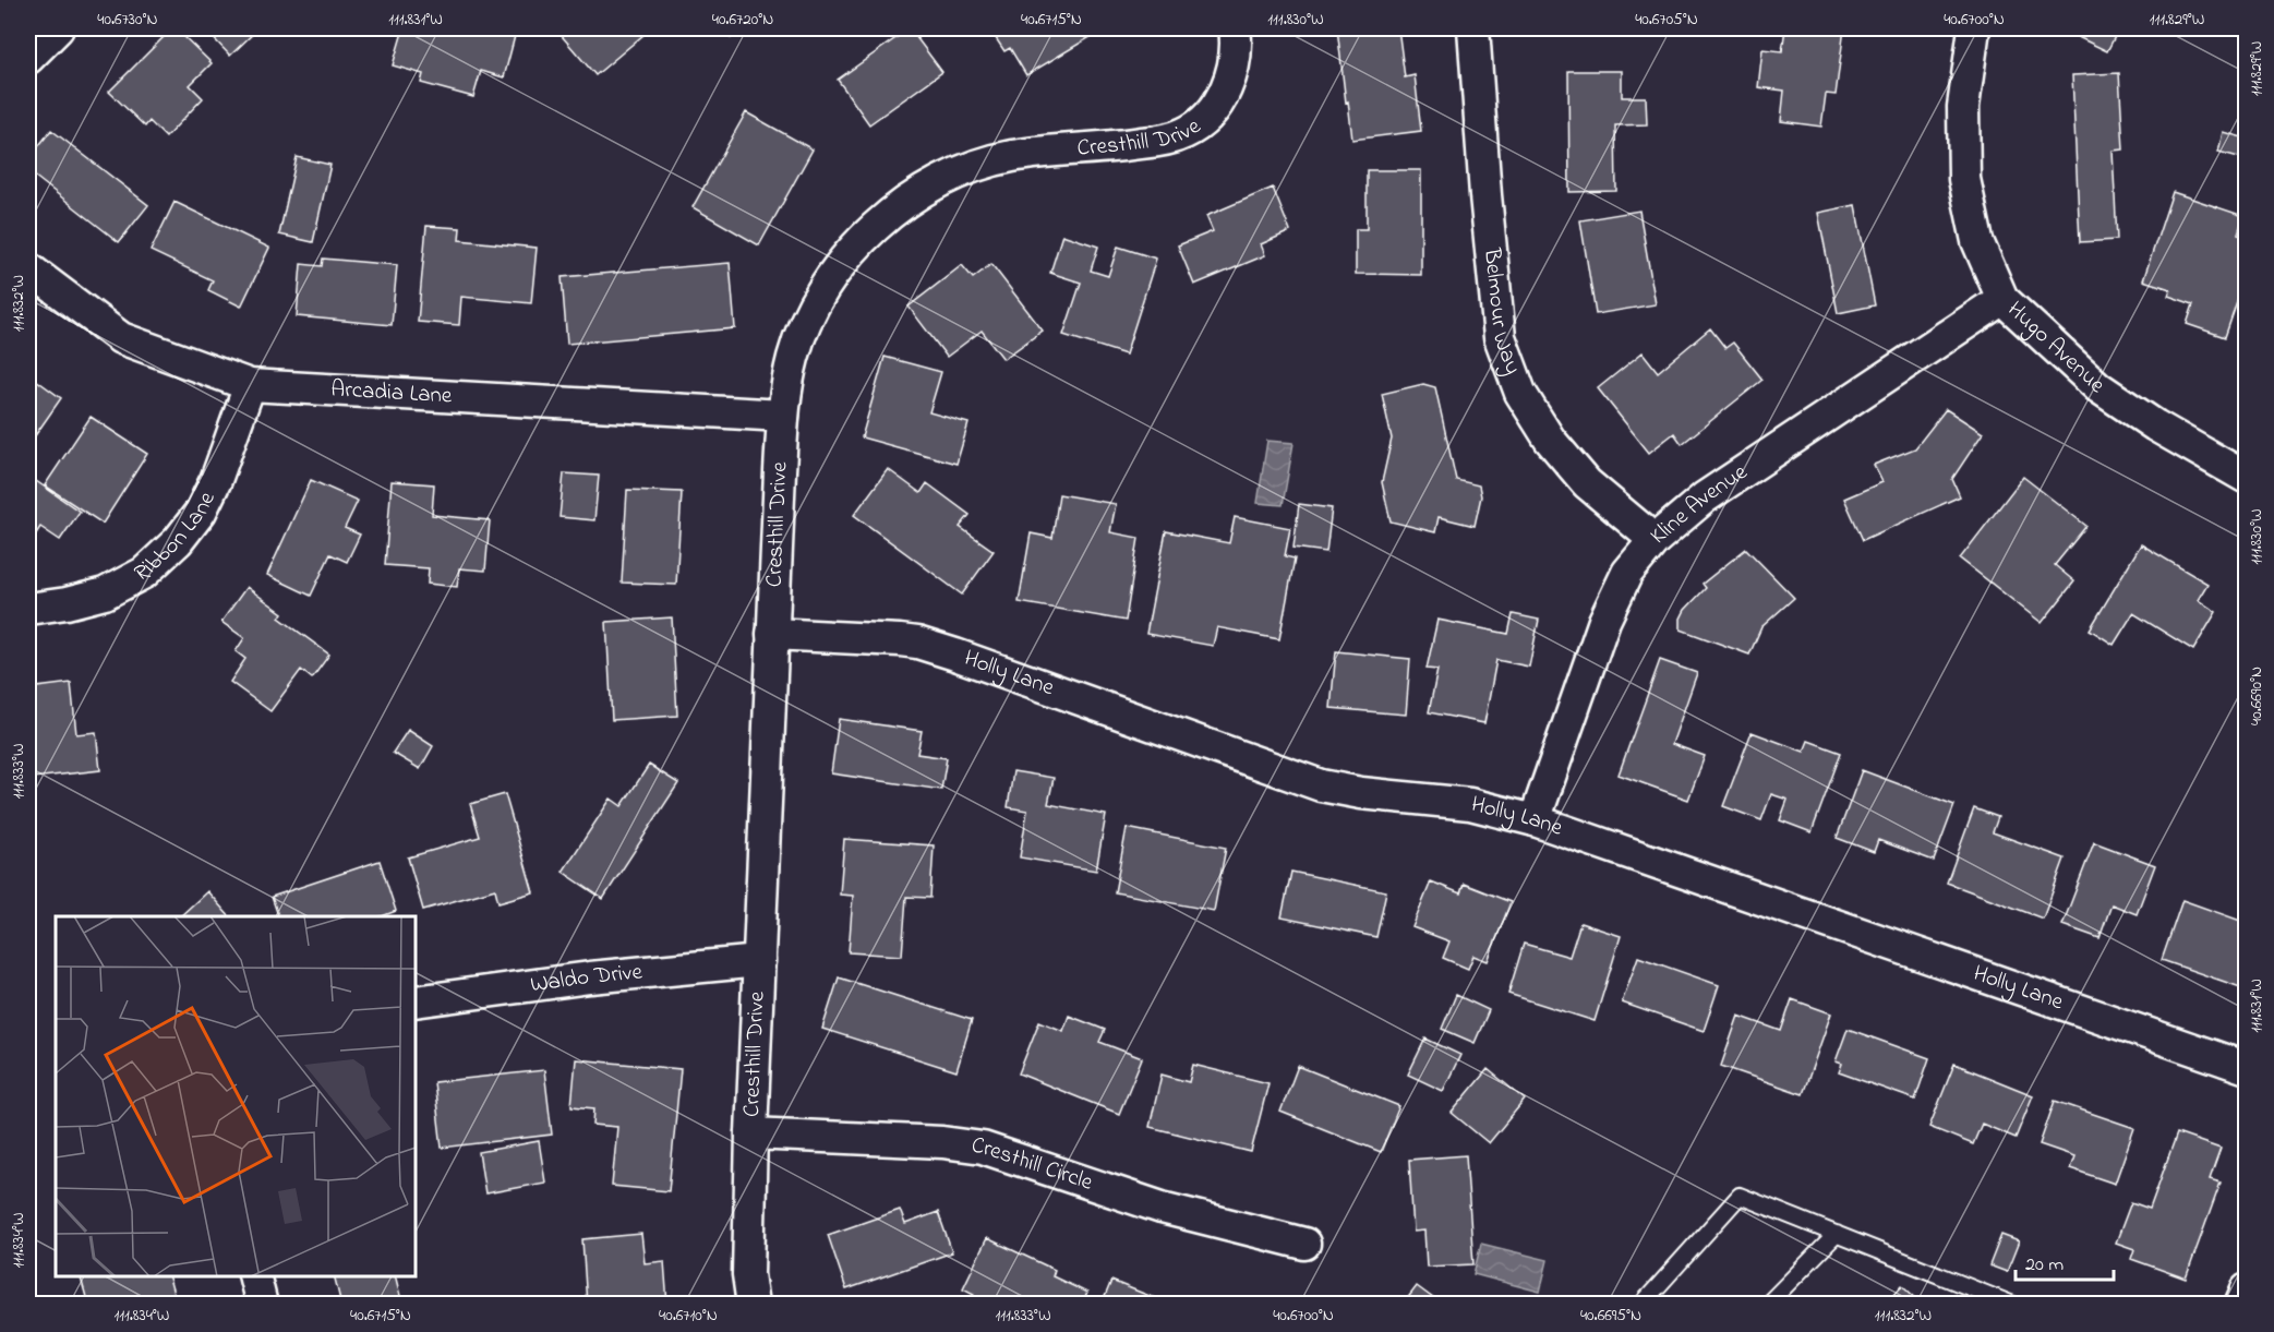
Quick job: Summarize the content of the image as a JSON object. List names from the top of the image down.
{
  "streets": {
    "street": [
      "Cresthill Drive",
      "Belmour Way",
      "Hugo Avenue",
      "Arcadia Lane",
      "Kline Avenue",
      "Ribbon Lane",
      "Holly Lane",
      "Waldo Drive",
      "Cresthill Circle"
    ]
  },
  "crossings": [
    ["Cresthill Drive", "Arcadia Lane"],
    ["Cresthill Drive", "Holly Lane"],
    ["Cresthill Drive", "Waldo Drive"],
    ["Cresthill Drive", "Cresthill Circle"],
    ["Belmour Way", "Kline Avenue"],
    ["Hugo Avenue", "Kline Avenue"],
    ["Arcadia Lane", "Ribbon Lane"],
    ["Kline Avenue", "Holly Lane"]
  ],
  "scale_bar": "20 m",
  "coordinates": [
    "40.6730°N",
    "111.831°W",
    "40.6720°N",
    "40.6715°N",
    "111.830°W",
    "40.6705°N",
    "40.6700°N",
    "111.829°W",
    "111.832°W",
    "40.6690°N",
    "111.833°W",
    "111.834°W",
    "40.6710°N",
    "40.6695°N"
  ]
}
